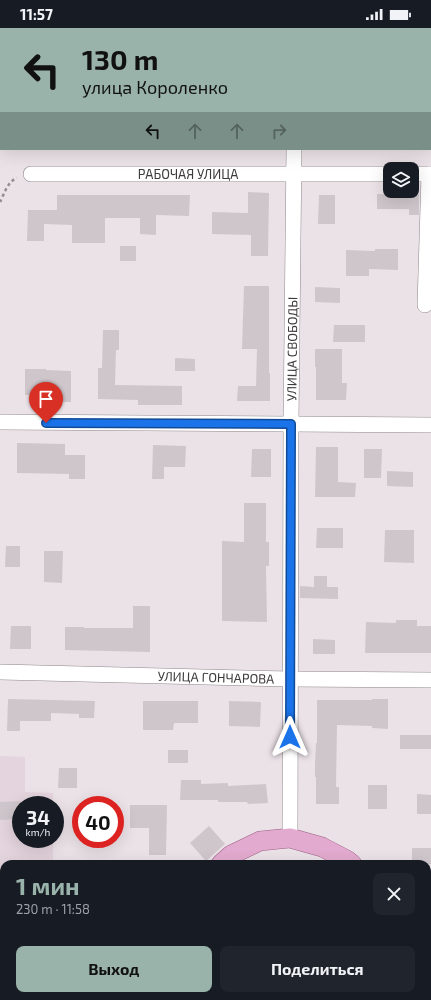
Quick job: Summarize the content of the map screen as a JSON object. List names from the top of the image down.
{
  "streets": {
    "street": ["РАБОЧАЯ УЛИЦА", "УЛИЦА СВОБОДЫ", "УЛИЦА ГОНЧАРОВА"]
  },
  "crossings": [
    ["РАБОЧАЯ УЛИЦА", "УЛИЦА СВОБОДЫ"],
    ["УЛИЦА СВОБОДЫ", "УЛИЦА ГОНЧАРОВА"]
  ],
  "page": {
    "status": "11:57",
    "turn": ["130 m", "улица Короленко"],
    "speed": "34 km/h",
    "limit": "40",
    "heading": ["1 мин", "230 m · 11:58"],
    "buttons": ["Выход", "Поделиться"]
  }
}
